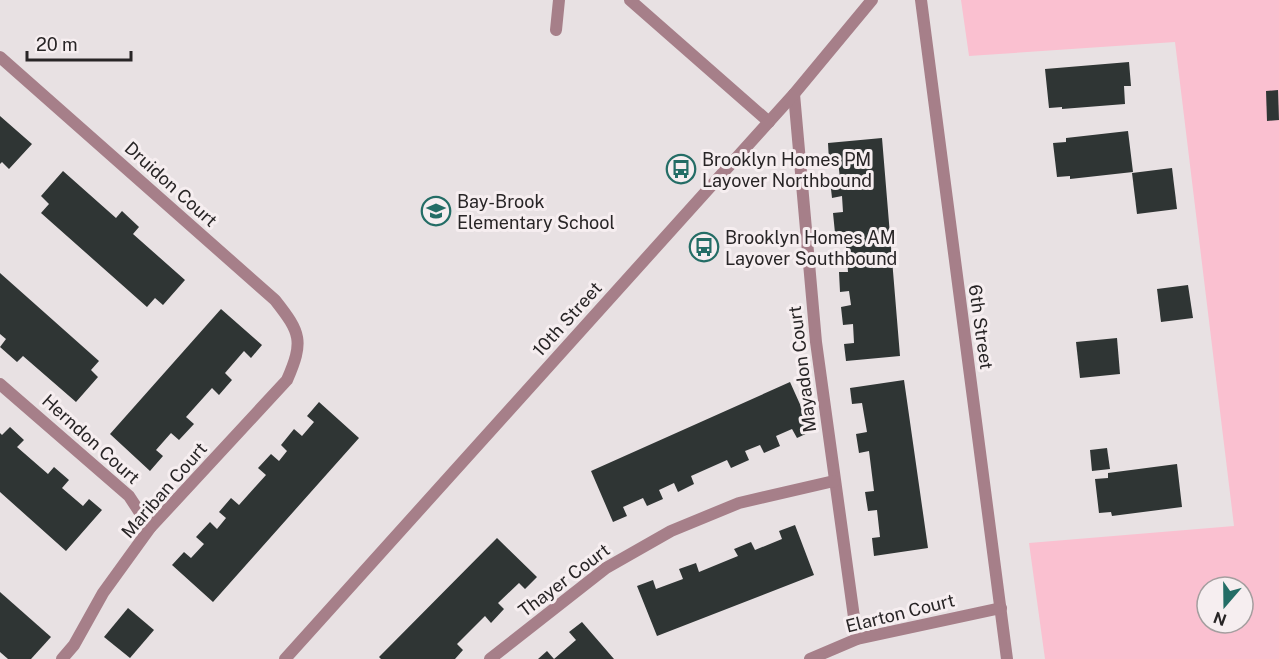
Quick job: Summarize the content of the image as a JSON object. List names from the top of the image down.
{
  "streets": {
    "street": [
      "Druidon Court",
      "10th Street",
      "6th Street",
      "Mayadon Court",
      "Herndon Court",
      "Mariban Court",
      "Thayer Court",
      "Elarton Court"
    ]
  },
  "crossings": [
    ["Druidon Court", "Mariban Court"],
    ["10th Street", "Mayadon Court"],
    ["6th Street", "Elarton Court"],
    ["Mayadon Court", "Thayer Court"],
    ["Mayadon Court", "Elarton Court"],
    ["Herndon Court", "Mariban Court"]
  ],
  "places": {
    "bus stop": ["Brooklyn Homes PM Layover Northbound", "Brooklyn Homes AM Layover Southbound"],
    "school or university": ["Bay-Brook Elementary School"]
  },
  "scale_bar": "20 m",
  "north": "bottom"
}
